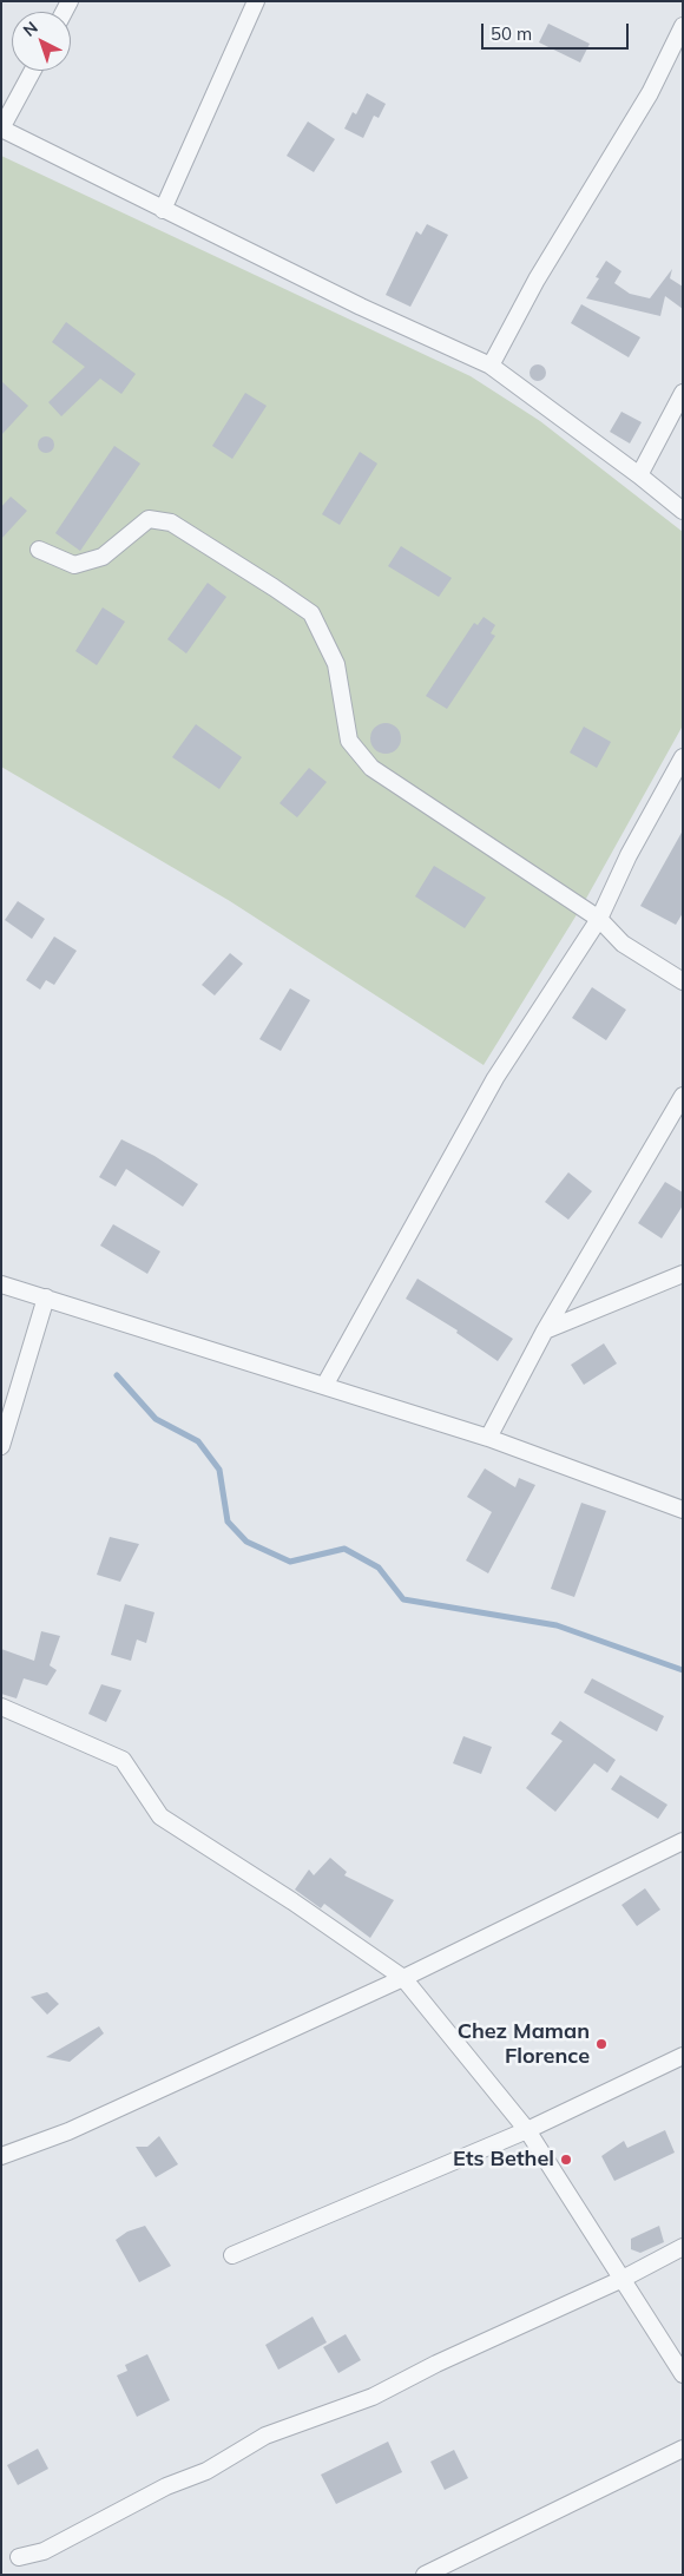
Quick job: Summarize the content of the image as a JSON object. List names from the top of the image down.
{
  "places": ["Chez Maman Florence", "Ets Bethel"],
  "scale_bar": "50 m",
  "north": "top left"
}
